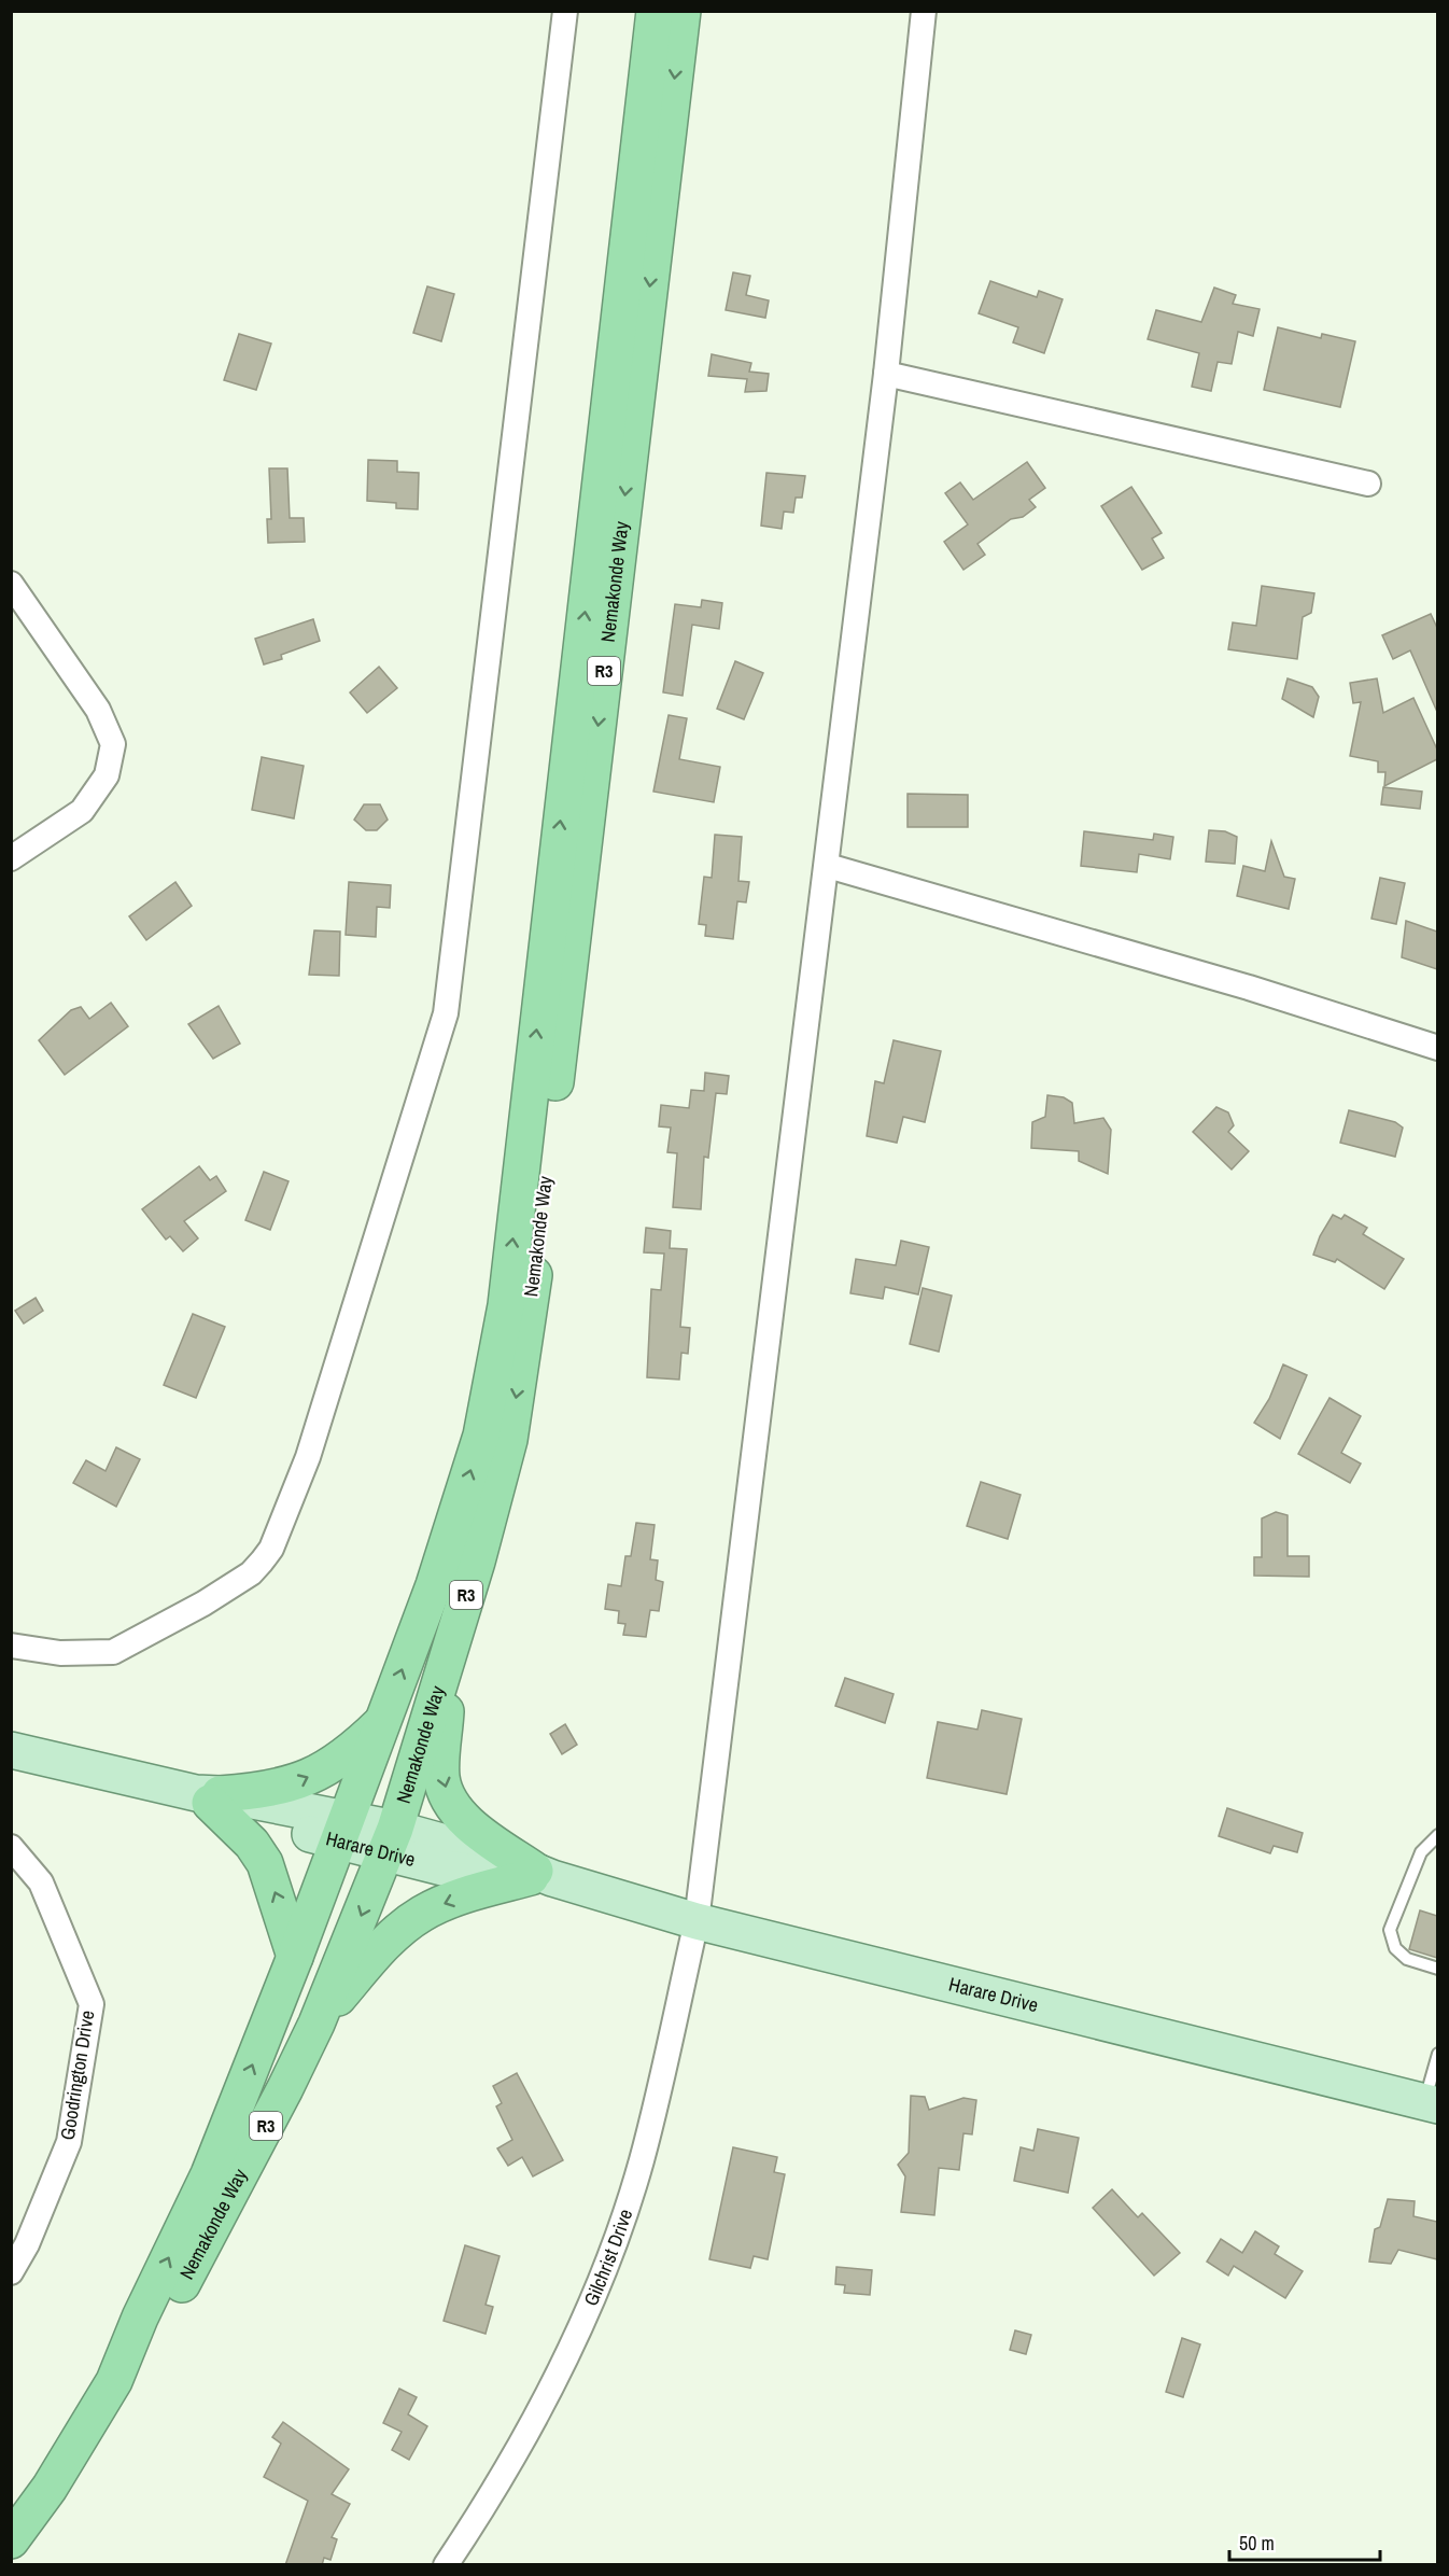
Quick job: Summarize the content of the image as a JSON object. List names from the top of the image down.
{
  "streets": {
    "highway": ["Nemakonde Way", "R3"],
    "main road": ["Harare Drive"],
    "street": ["Goodrington Drive", "Gilchrist Drive"]
  },
  "crossings": [
    ["Nemakonde Way", "Harare Drive"],
    ["Harare Drive", "Gilchrist Drive"]
  ],
  "scale_bar": "50 m"
}
